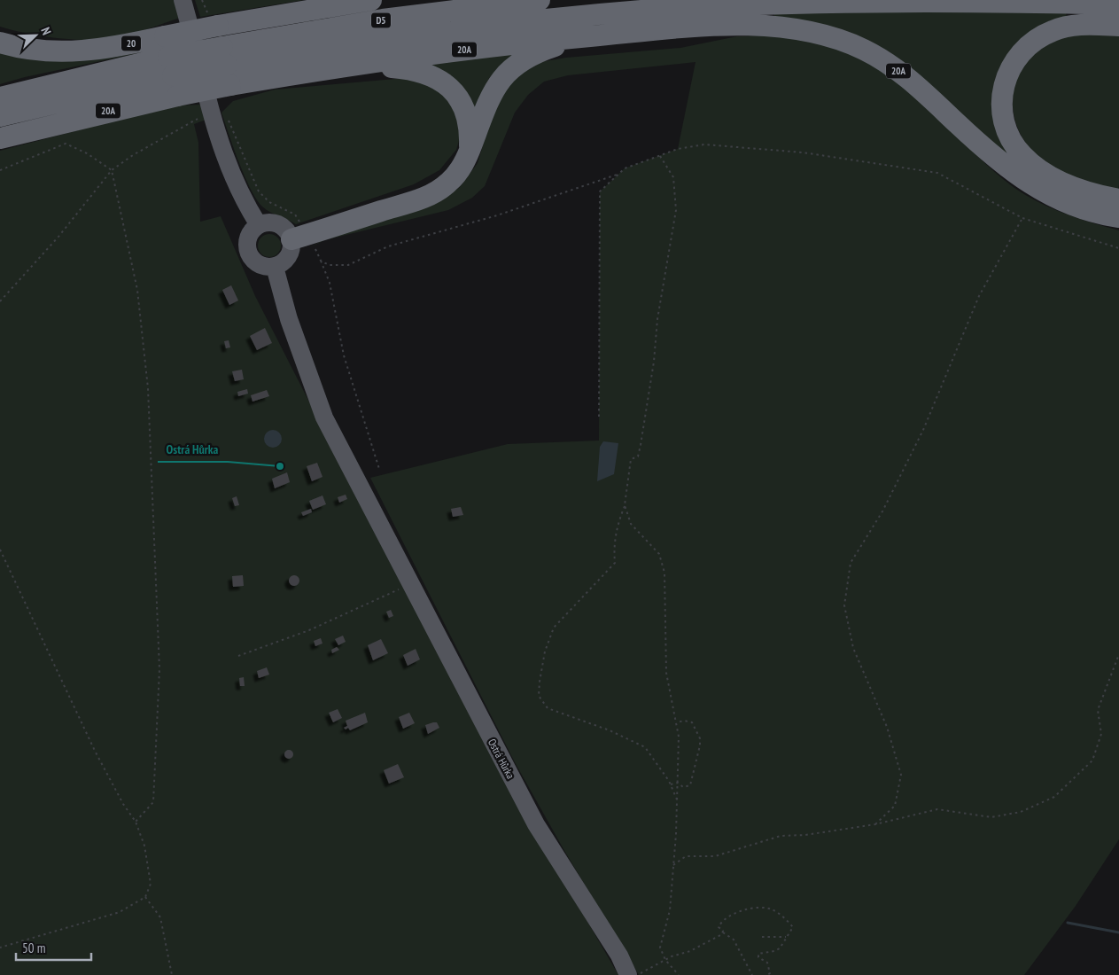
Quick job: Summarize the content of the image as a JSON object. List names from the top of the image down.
{
  "streets": {
    "highway": ["D5", "20", "20A"],
    "main road": ["Ostrá Hůrka"]
  },
  "crossings": [
    ["D5", "20A"]
  ],
  "places": ["Ostrá Hůrka"],
  "scale_bar": "50 m",
  "north": "top right"
}
